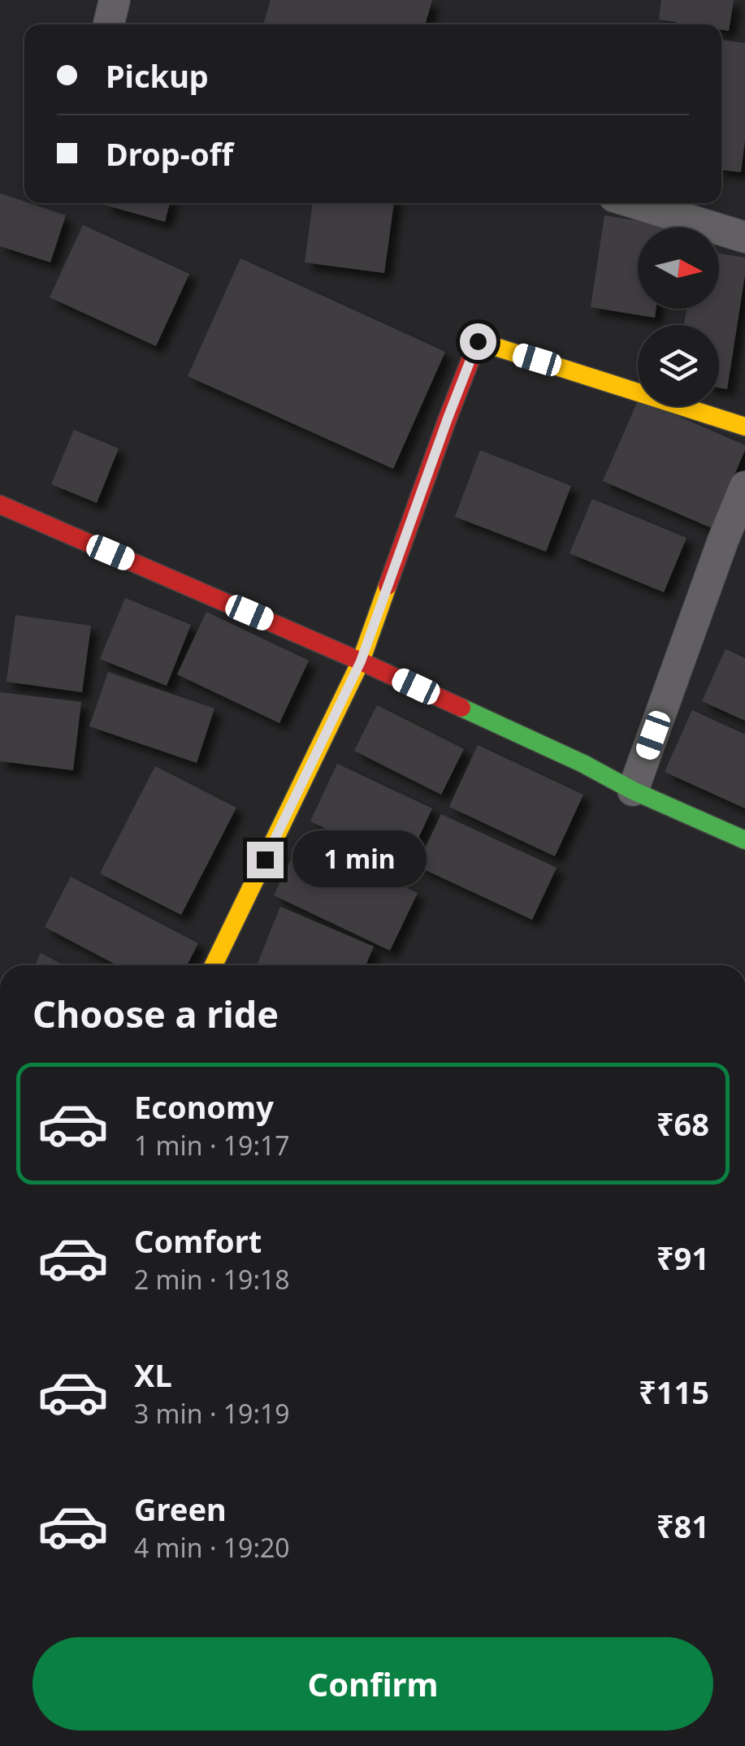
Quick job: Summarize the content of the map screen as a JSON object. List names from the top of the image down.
{
  "north": "right",
  "page": {
    "banner": ["Pickup", "Drop-off"],
    "bubble": "1 min",
    "heading": "Choose a ride",
    "list": [
      {
        "name": "Economy",
        "note": "1 min · 19:17",
        "value": "₹68"
      },
      {
        "name": "Comfort",
        "note": "2 min · 19:18",
        "value": "₹91"
      },
      {
        "name": "XL",
        "note": "3 min · 19:19",
        "value": "₹115"
      },
      {
        "name": "Green",
        "note": "4 min · 19:20",
        "value": "₹81"
      }
    ],
    "buttons": "Confirm"
  }
}
